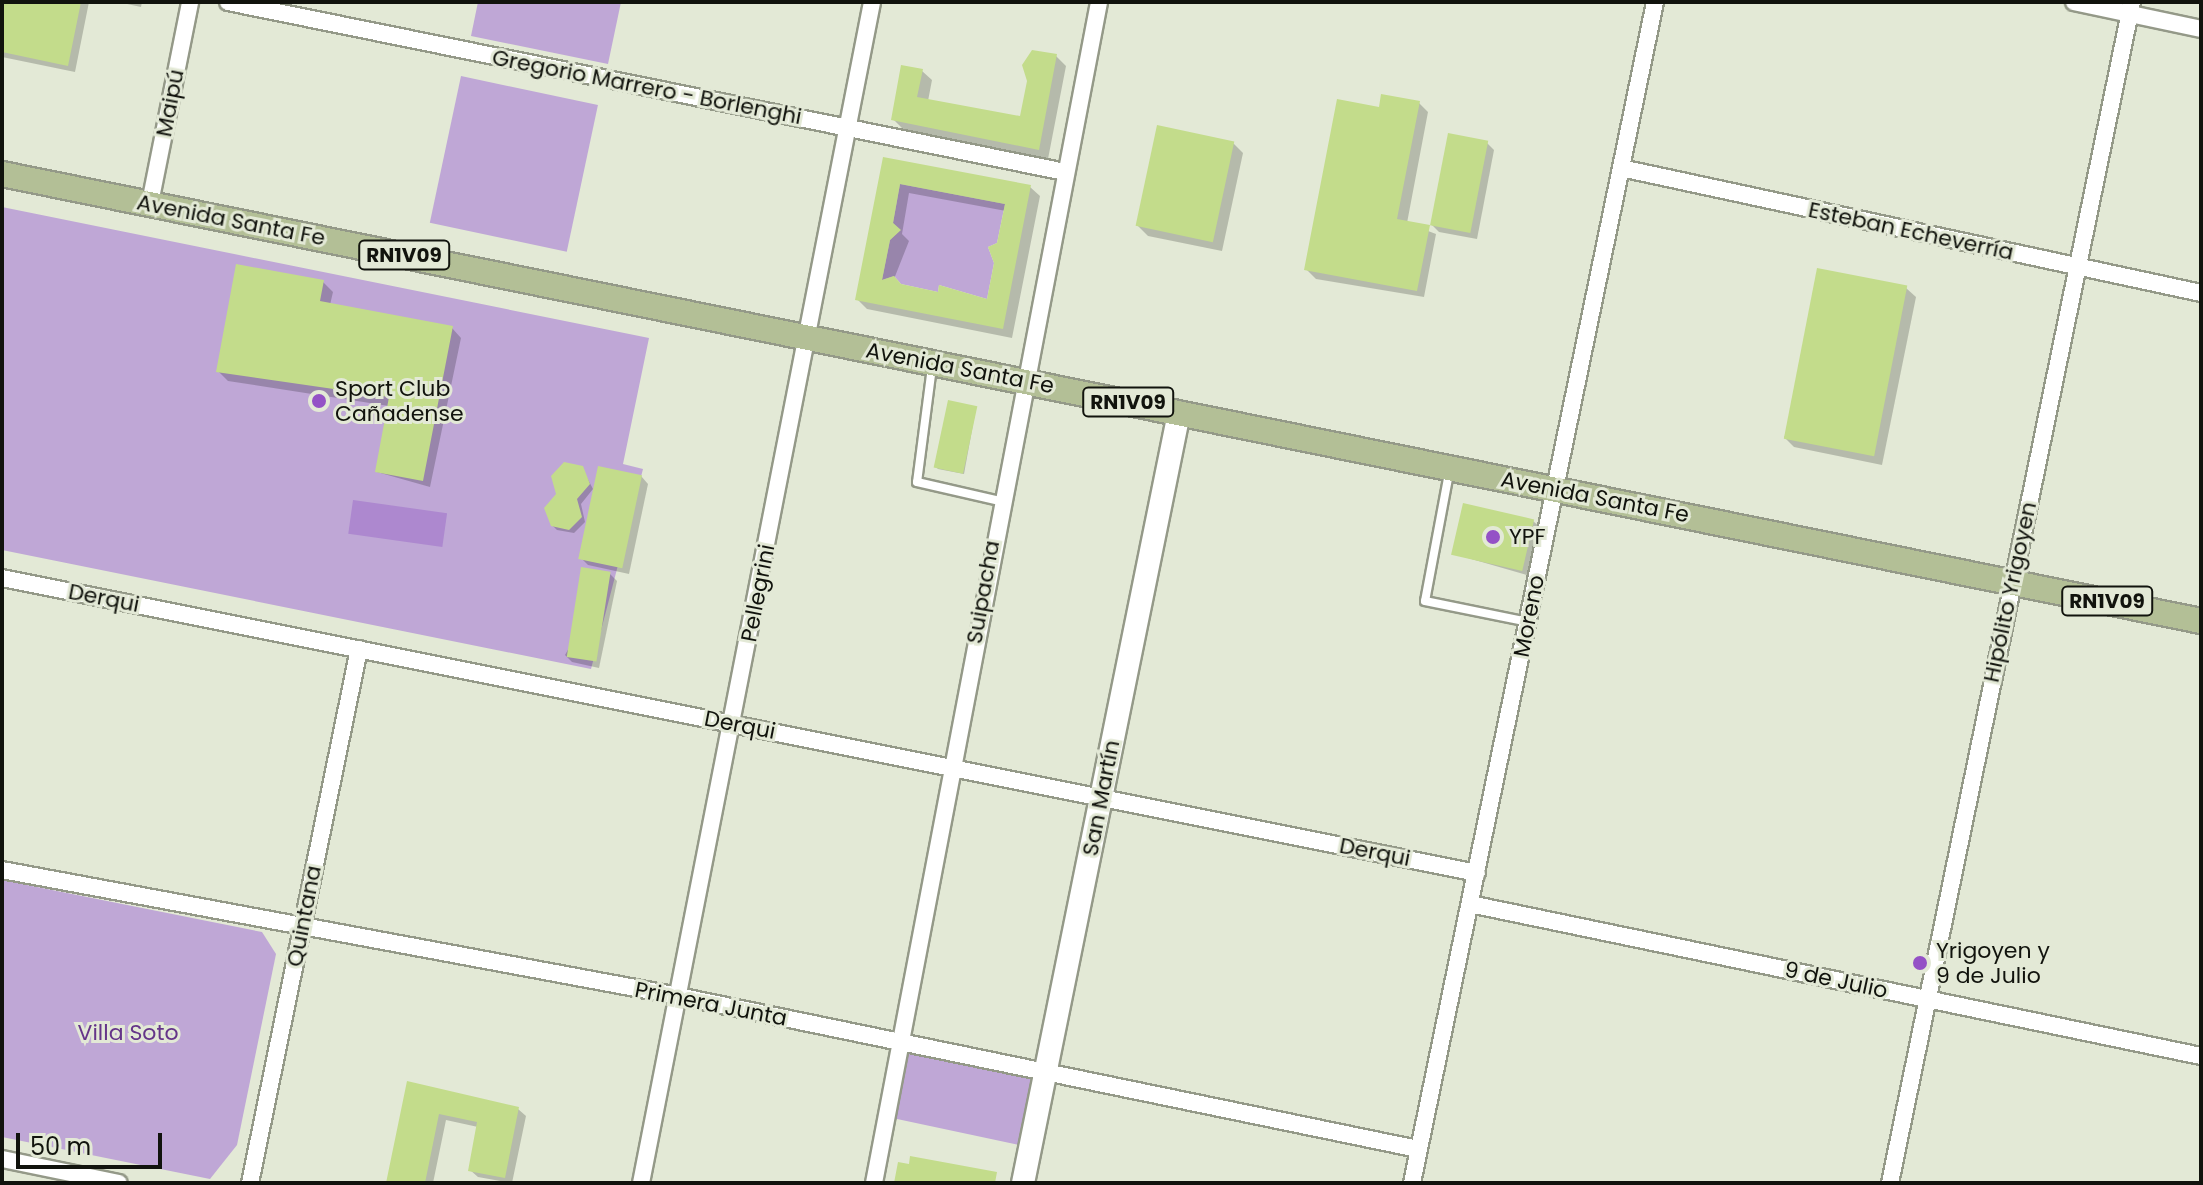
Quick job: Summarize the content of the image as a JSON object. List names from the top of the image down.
{
  "streets": {
    "main road": ["Avenida Santa Fe", "RN1V09", "San Martín"],
    "street": [
      "Gregorio Marrero - Borlenghi",
      "Maipú",
      "Esteban Echeverría",
      "Suipacha",
      "Hipólito Yrigoyen",
      "Pellegrini",
      "Derqui",
      "Moreno",
      "Quintana",
      "9 de Julio",
      "Primera Junta"
    ]
  },
  "crossings": [
    ["Gregorio Marrero - Borlenghi", "Suipacha"],
    ["Gregorio Marrero - Borlenghi", "Pellegrini"],
    ["Maipú", "Avenida Santa Fe"],
    ["Avenida Santa Fe", "Suipacha"],
    ["Avenida Santa Fe", "Hipólito Yrigoyen"],
    ["Avenida Santa Fe", "Pellegrini"],
    ["Avenida Santa Fe", "Moreno"],
    ["Avenida Santa Fe", "San Martín"],
    ["Esteban Echeverría", "Hipólito Yrigoyen"],
    ["Esteban Echeverría", "Moreno"],
    ["Suipacha", "Derqui"],
    ["Suipacha", "Primera Junta"],
    ["Hipólito Yrigoyen", "9 de Julio"],
    ["Pellegrini", "Derqui"],
    ["Pellegrini", "Primera Junta"],
    ["Derqui", "Moreno"],
    ["Derqui", "San Martín"],
    ["Derqui", "Quintana"],
    ["Moreno", "9 de Julio"],
    ["Moreno", "Primera Junta"],
    ["San Martín", "Primera Junta"],
    ["Quintana", "Primera Junta"]
  ],
  "parks": ["Villa Soto"],
  "places": ["Sport Club Cañadense", "YPF", "Yrigoyen y 9 de Julio"],
  "scale_bar": "50 m"
}
